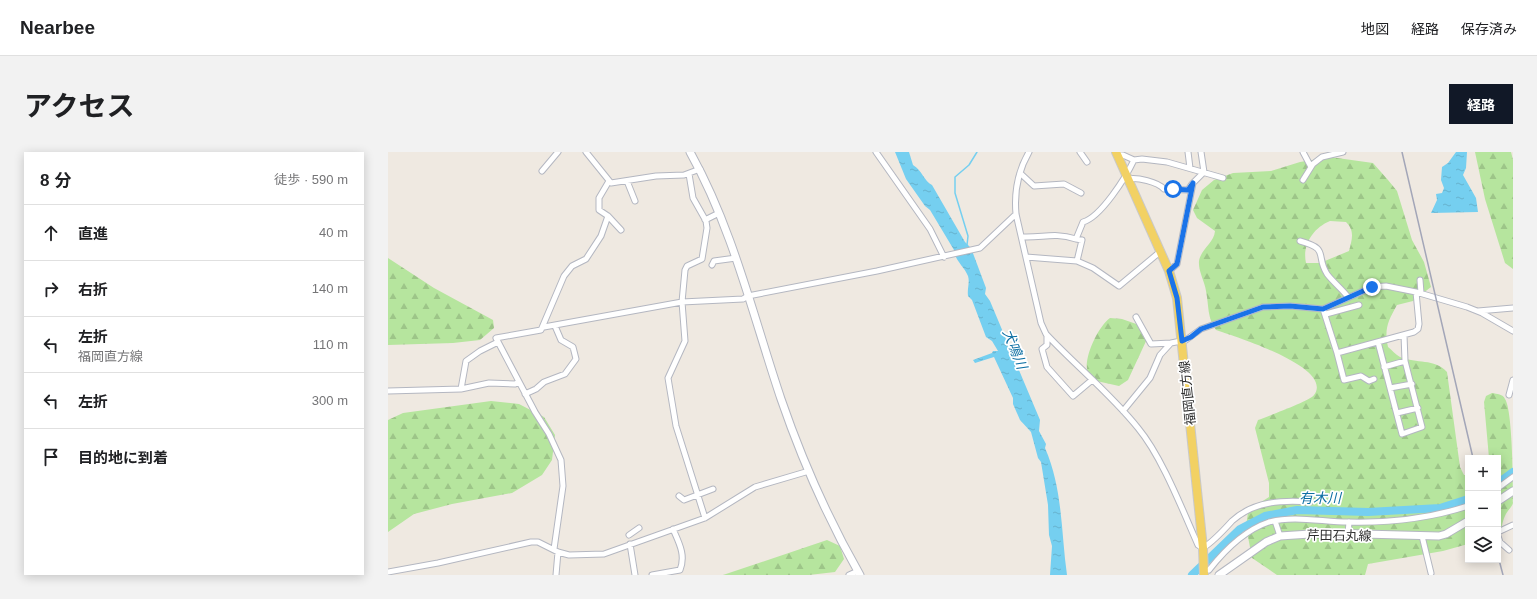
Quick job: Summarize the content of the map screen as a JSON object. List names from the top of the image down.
{
  "streets": {
    "main road": ["福岡直方線"],
    "street": ["芹田石丸線"]
  },
  "water": ["犬鳴川", "有木川"],
  "page": {
    "header": "Nearbee",
    "nav": ["地図", "経路", "保存済み"],
    "title": "アクセス",
    "buttons": "経路",
    "heading": ["8 分", "徒歩 · 590 m"],
    "list": [
      ["直進", "40 m"],
      ["右折", "140 m"],
      ["左折", "福岡直方線", "110 m"],
      ["左折", "300 m"],
      "目的地に到着"
    ],
    "map_buttons": ["+", "−"]
  }
}
